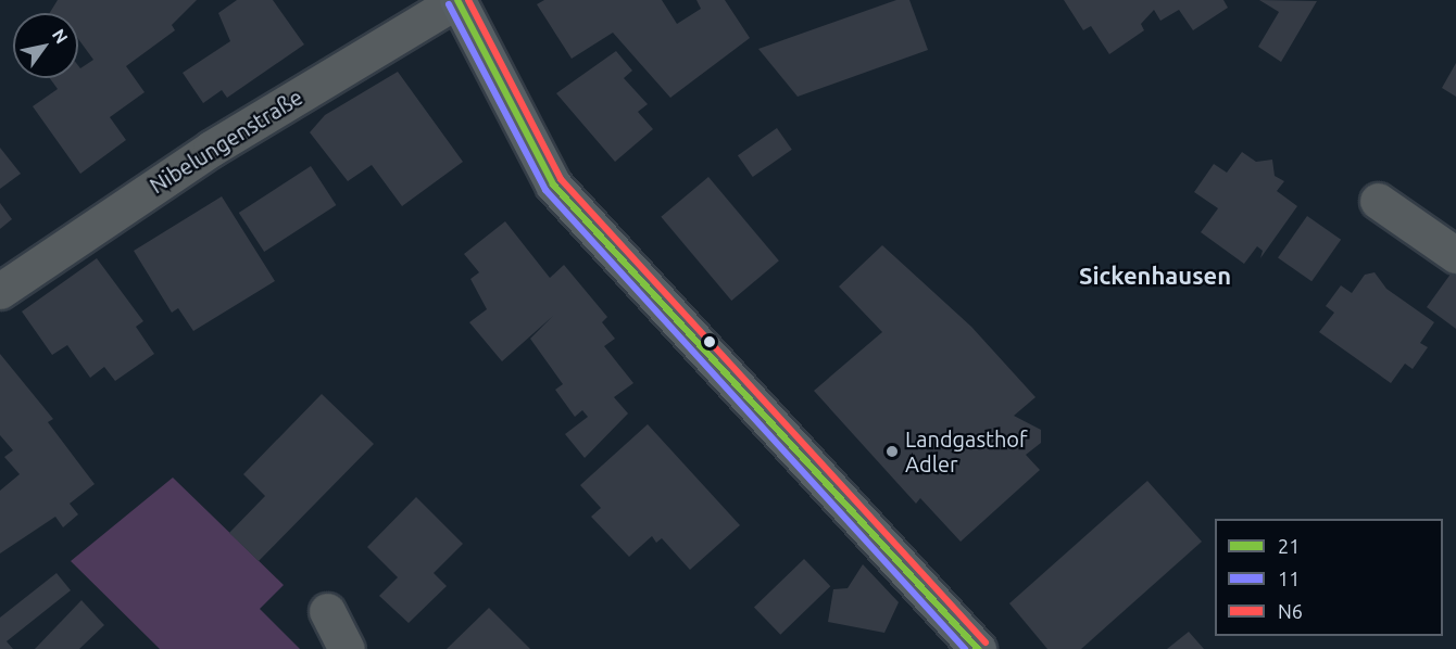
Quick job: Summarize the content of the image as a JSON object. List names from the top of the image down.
{
  "streets": {
    "street": ["Nibelungenstraße"]
  },
  "districts": ["Sickenhausen"],
  "places": ["Landgasthof Adler"],
  "lines": ["transit line 21", "transit line N6", "transit line 11"],
  "legend": ["21", "11", "N6"],
  "north": "top right"
}
